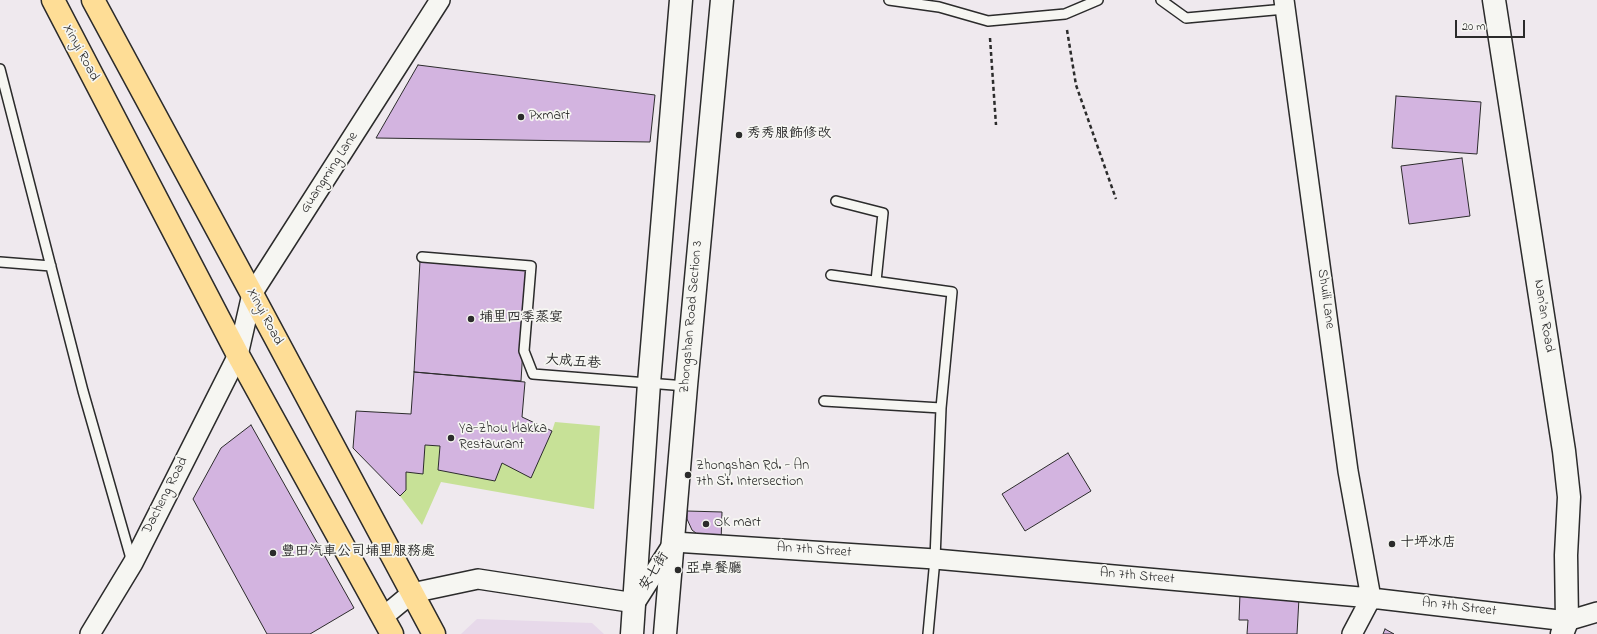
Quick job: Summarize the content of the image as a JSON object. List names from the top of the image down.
{
  "streets": {
    "main road": ["Xinyi Road"],
    "street": [
      "Guangming Lane",
      "Shuili Lane",
      "Nan’an Road",
      "Zhongshan Road Section 3",
      "Dacheng Road",
      "An 7th Street",
      "安七街"
    ],
    "lane": ["大成五巷"]
  },
  "crossings": [
    ["Xinyi Road", "Guangming Lane"],
    ["Xinyi Road", "Dacheng Road"],
    ["Guangming Lane", "Dacheng Road"],
    ["Shuili Lane", "An 7th Street"],
    ["Nan’an Road", "An 7th Street"],
    ["Zhongshan Road Section 3", "大成五巷"],
    ["Zhongshan Road Section 3", "An 7th Street"],
    ["Zhongshan Road Section 3", "安七街"],
    ["An 7th Street", "安七街"]
  ],
  "places": [
    "Pxmart",
    "秀秀服飾修改",
    "埔里四季蒸宴",
    "Ya-Zhou Hakka Restaurant",
    "Zhongshan Rd. - An 7th St. Intersection",
    "OK mart",
    "十坪冰店",
    "豐田汽車公司埔里服務處",
    "亞卓餐廳"
  ],
  "scale_bar": "20 m"
}
